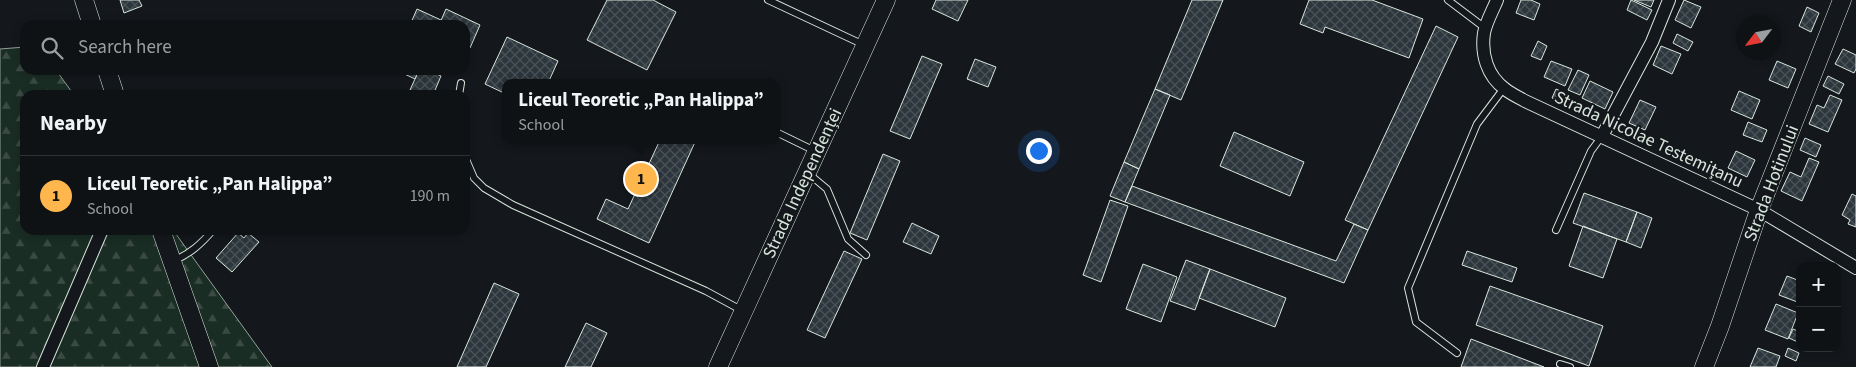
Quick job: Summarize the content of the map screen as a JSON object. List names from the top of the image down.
{
  "streets": {
    "main road": ["Strada Independenței", "Strada Hotinului"],
    "street": ["Strada Nicolae Testemițanu"]
  },
  "crossings": [
    ["Strada Nicolae Testemițanu", "Strada Hotinului"]
  ],
  "north": "bottom left",
  "page": {
    "search": "Search here",
    "popup": ["Liceul Teoretic „Pan Halippa”", "School"],
    "heading": "Nearby",
    "list": [
      {
        "mark": "1",
        "name": "Liceul Teoretic „Pan Halippa”",
        "note": "School",
        "value": "190 m"
      }
    ],
    "pins": "1",
    "map_buttons": ["+", "−"]
  }
}
